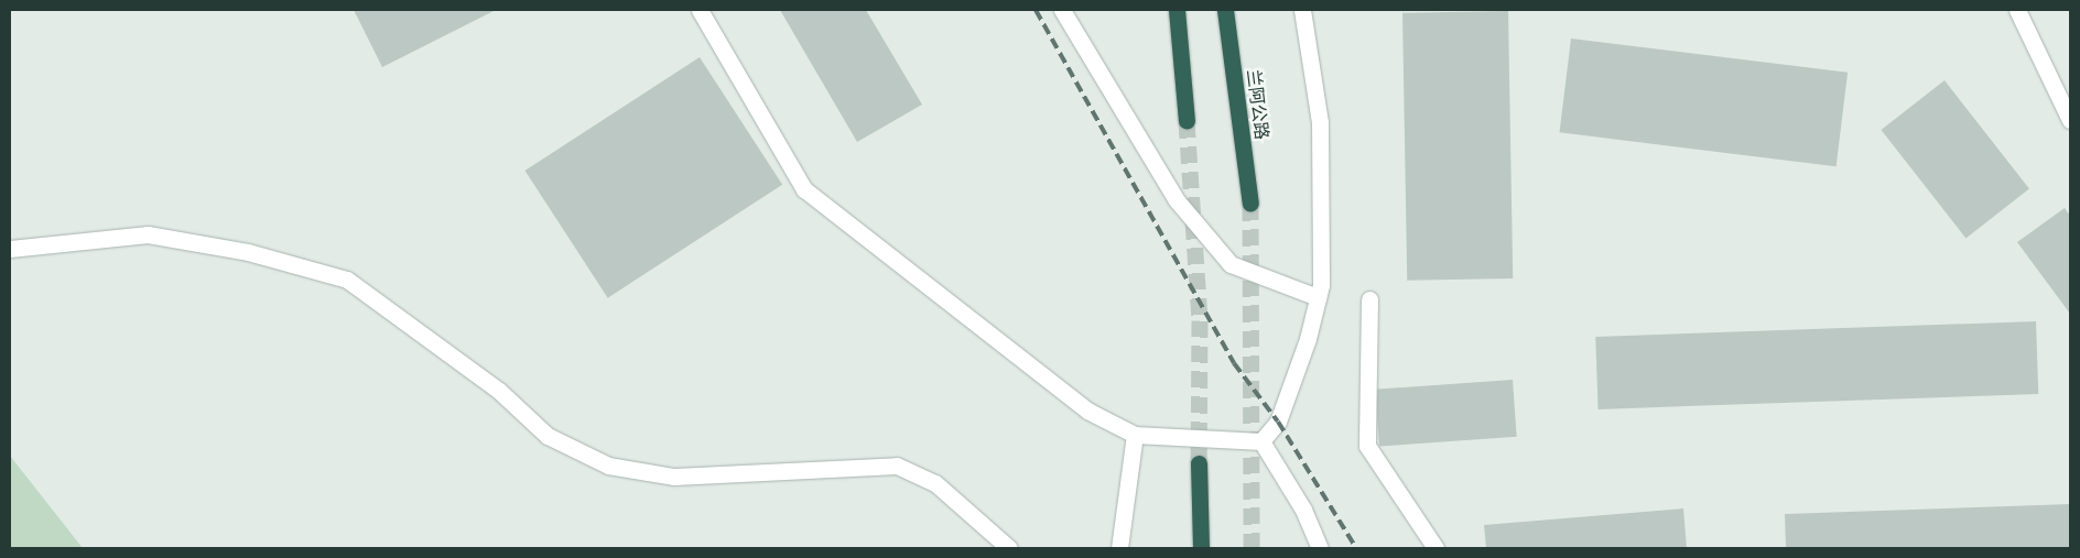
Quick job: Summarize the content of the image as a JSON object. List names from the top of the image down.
{
  "streets": {
    "highway": ["兰阿公路"]
  }
}
